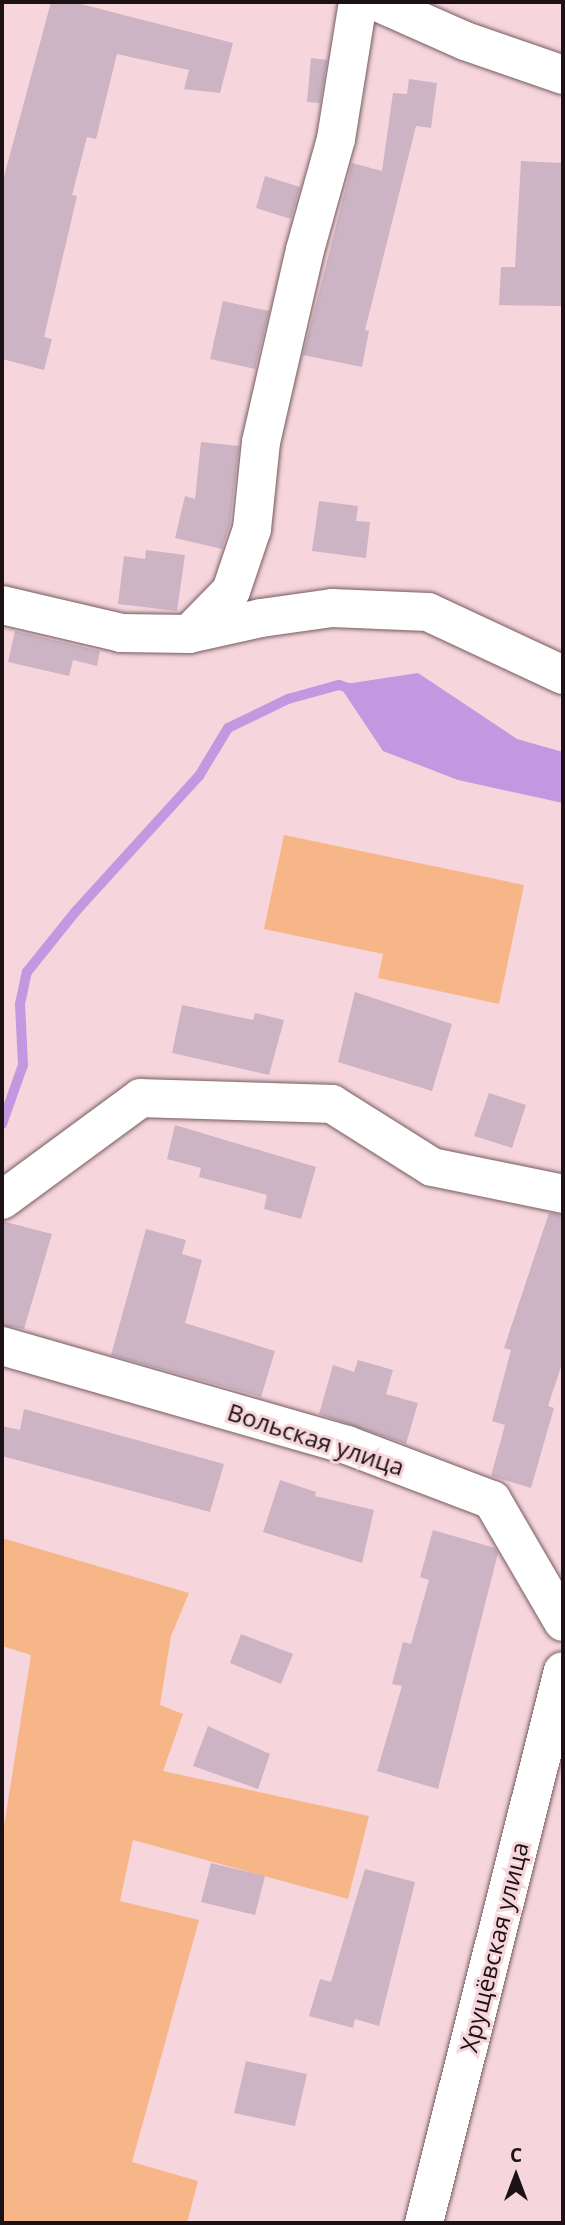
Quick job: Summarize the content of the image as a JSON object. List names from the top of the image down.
{
  "streets": {
    "street": ["Вольская улица", "Хрущёвская улица"]
  },
  "north": "top"
}
